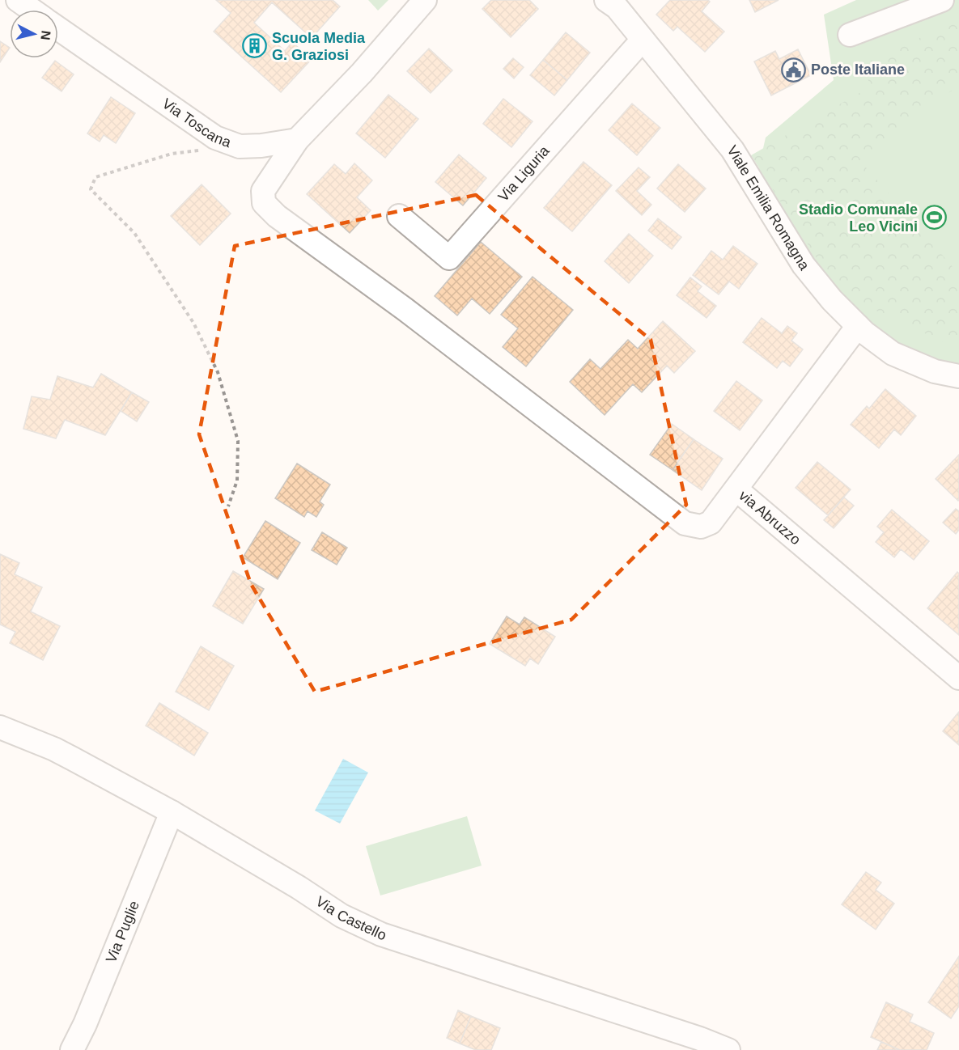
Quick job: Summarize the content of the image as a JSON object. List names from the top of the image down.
{
  "streets": {
    "street": [
      "Via Toscana",
      "Via Liguria",
      "Viale Emilia Romagna",
      "via Abruzzo",
      "Via Castello",
      "Via Puglie"
    ]
  },
  "crossings": [
    ["Via Liguria", "Viale Emilia Romagna"],
    ["Viale Emilia Romagna", "via Abruzzo"],
    ["Via Castello", "Via Puglie"]
  ],
  "places": {
    "building": ["Scuola Media G. Graziosi"],
    "public building": ["Poste Italiane"],
    "sports": ["Stadio Comunale Leo Vicini"]
  },
  "north": "right"
}
